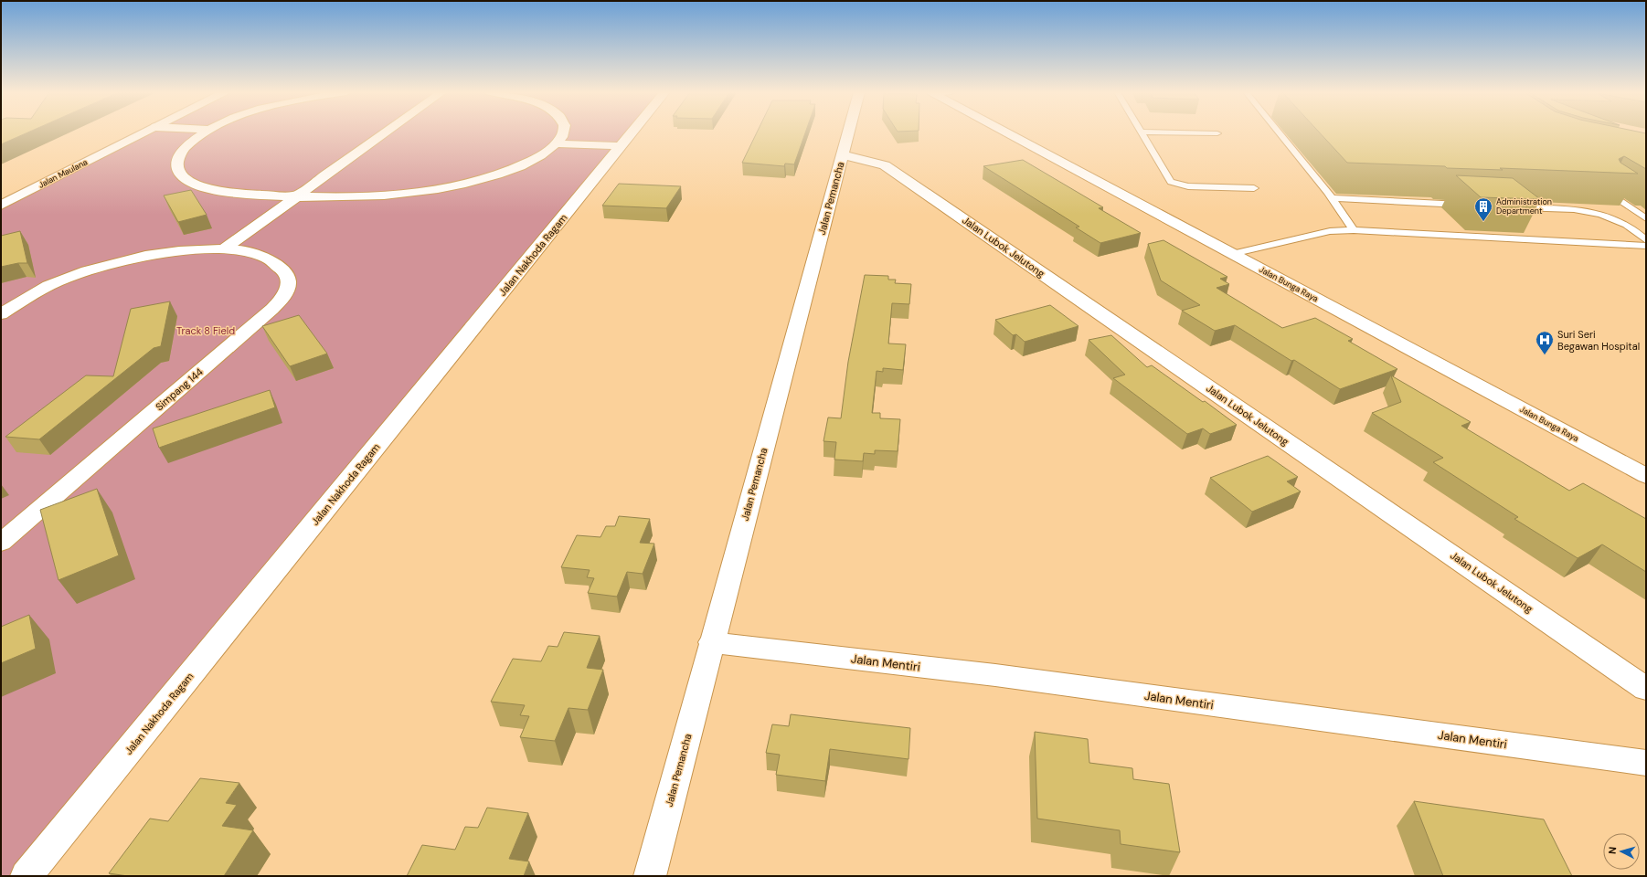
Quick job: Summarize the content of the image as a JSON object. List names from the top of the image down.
{
  "streets": {
    "street": [
      "Jalan Maulana",
      "Jalan Pemancha",
      "Jalan Lubok Jelutong",
      "Jalan Nakhoda Ragam",
      "Jalan Bunga Raya",
      "Simpang 144",
      "Jalan Mentiri"
    ]
  },
  "crossings": [
    ["Jalan Pemancha", "Jalan Lubok Jelutong"],
    ["Jalan Pemancha", "Jalan Mentiri"]
  ],
  "parks": ["Track 8 Field"],
  "places": {
    "building": ["Administration Department"],
    "hospital": ["Suri Seri Begawan Hospital"]
  },
  "north": "left"
}
